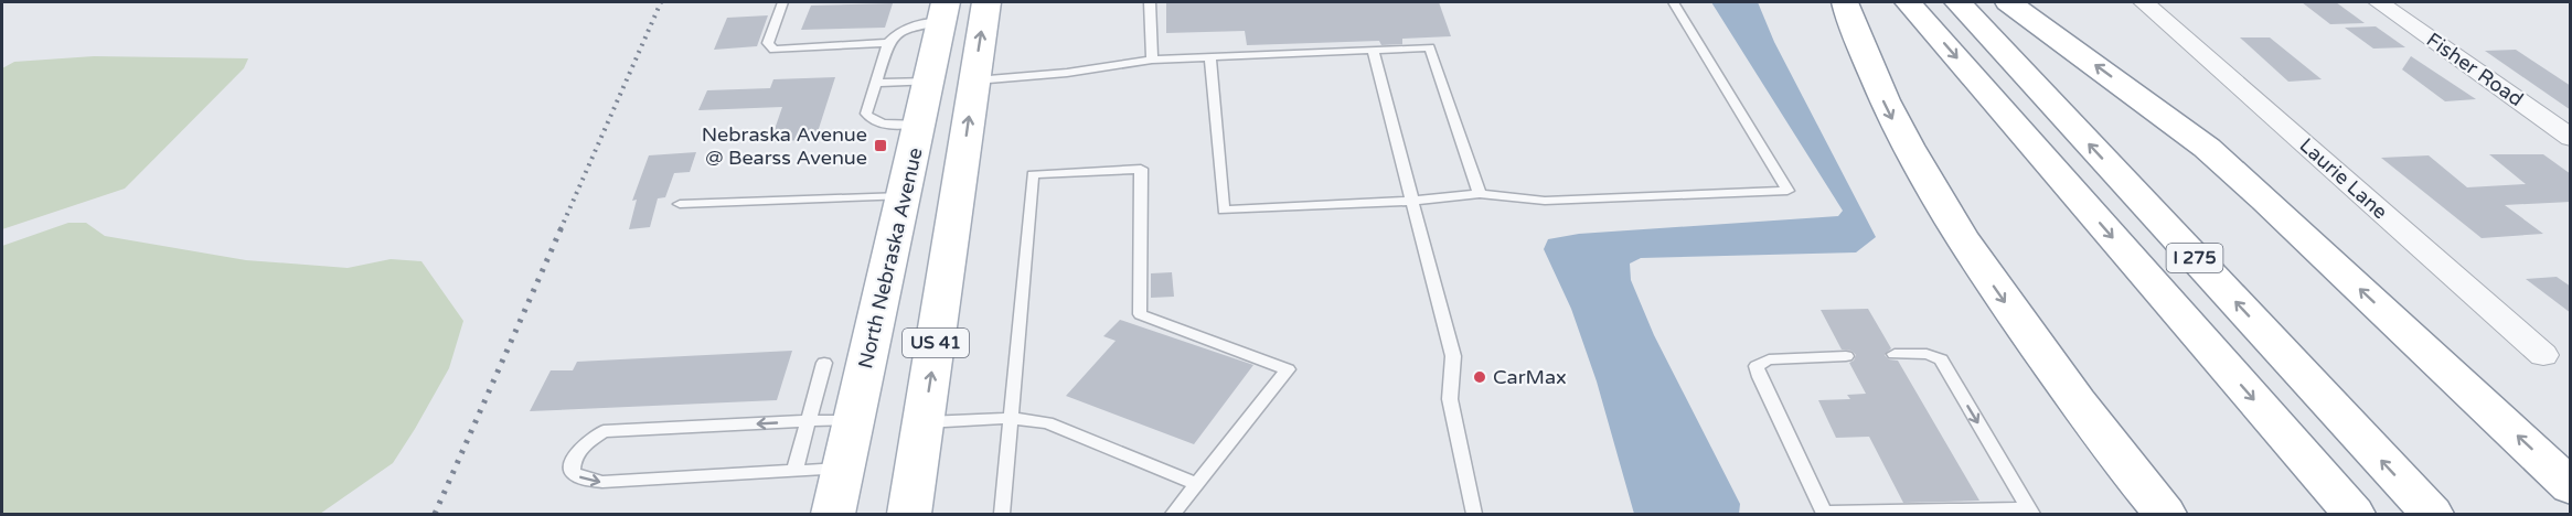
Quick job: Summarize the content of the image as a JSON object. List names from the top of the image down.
{
  "streets": {
    "main road": ["North Nebraska Avenue", "I 275", "US 41"],
    "street": ["Fisher Road", "Laurie Lane"]
  },
  "places": {
    "transit": ["Nebraska Avenue @ Bearss Avenue"],
    "other": ["CarMax"]
  }
}
